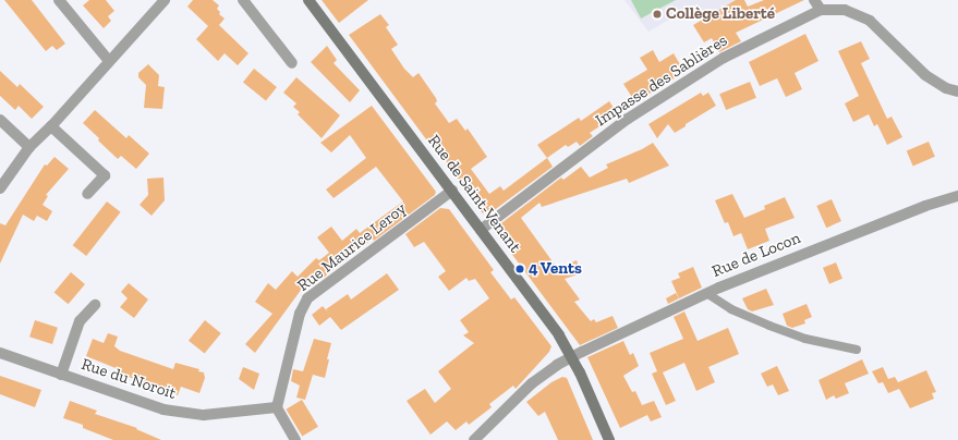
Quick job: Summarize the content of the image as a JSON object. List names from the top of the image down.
{
  "streets": {
    "main road": ["Rue de Saint-Venant"],
    "street": [
      "Impasse des Sablières",
      "Rue Maurice Leroy",
      "Rue de Locon",
      "Rue du Noroit"
    ]
  },
  "crossings": [
    ["Impasse des Sablières", "Rue de Saint-Venant"],
    ["Rue de Saint-Venant", "Rue Maurice Leroy"],
    ["Rue de Saint-Venant", "Rue de Locon"],
    ["Rue Maurice Leroy", "Rue du Noroit"]
  ],
  "places": ["Collège Liberté", "4 Vents"]
}
